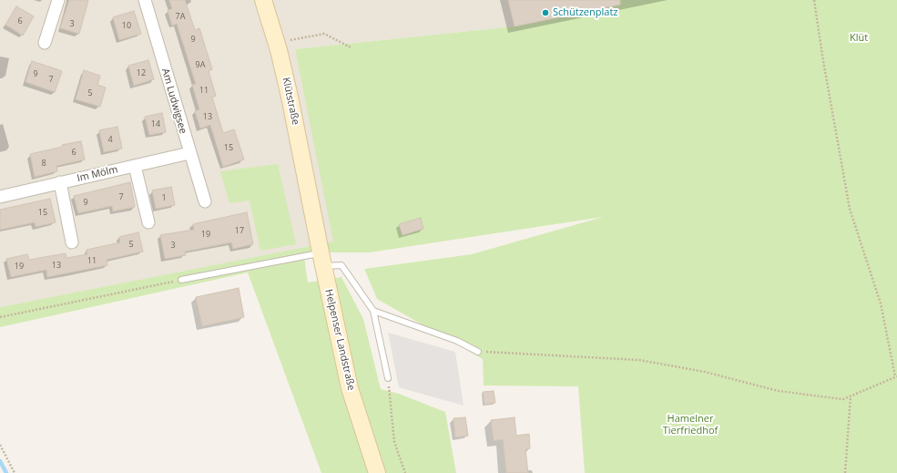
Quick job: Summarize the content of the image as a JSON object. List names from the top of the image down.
{
  "streets": {
    "main road": ["Klütstraße", "Helpenser Landstraße"],
    "street": ["Am Ludwigsee", "Im Mölm"]
  },
  "crossings": [
    ["Am Ludwigsee", "Im Mölm"],
    ["Klütstraße", "Helpenser Landstraße"]
  ],
  "parks": ["Klüt", "Hamelner Tierfriedhof"],
  "places": ["Schützenplatz"],
  "house_numbers": [
    "7A",
    "6",
    "3",
    "10",
    "9",
    "9A",
    "12",
    "9",
    "7",
    "11",
    "5",
    "13",
    "14",
    "4",
    "15",
    "6",
    "8",
    "7",
    "1",
    "9",
    "15",
    "17",
    "19",
    "5",
    "3",
    "11",
    "13",
    "19"
  ]
}
